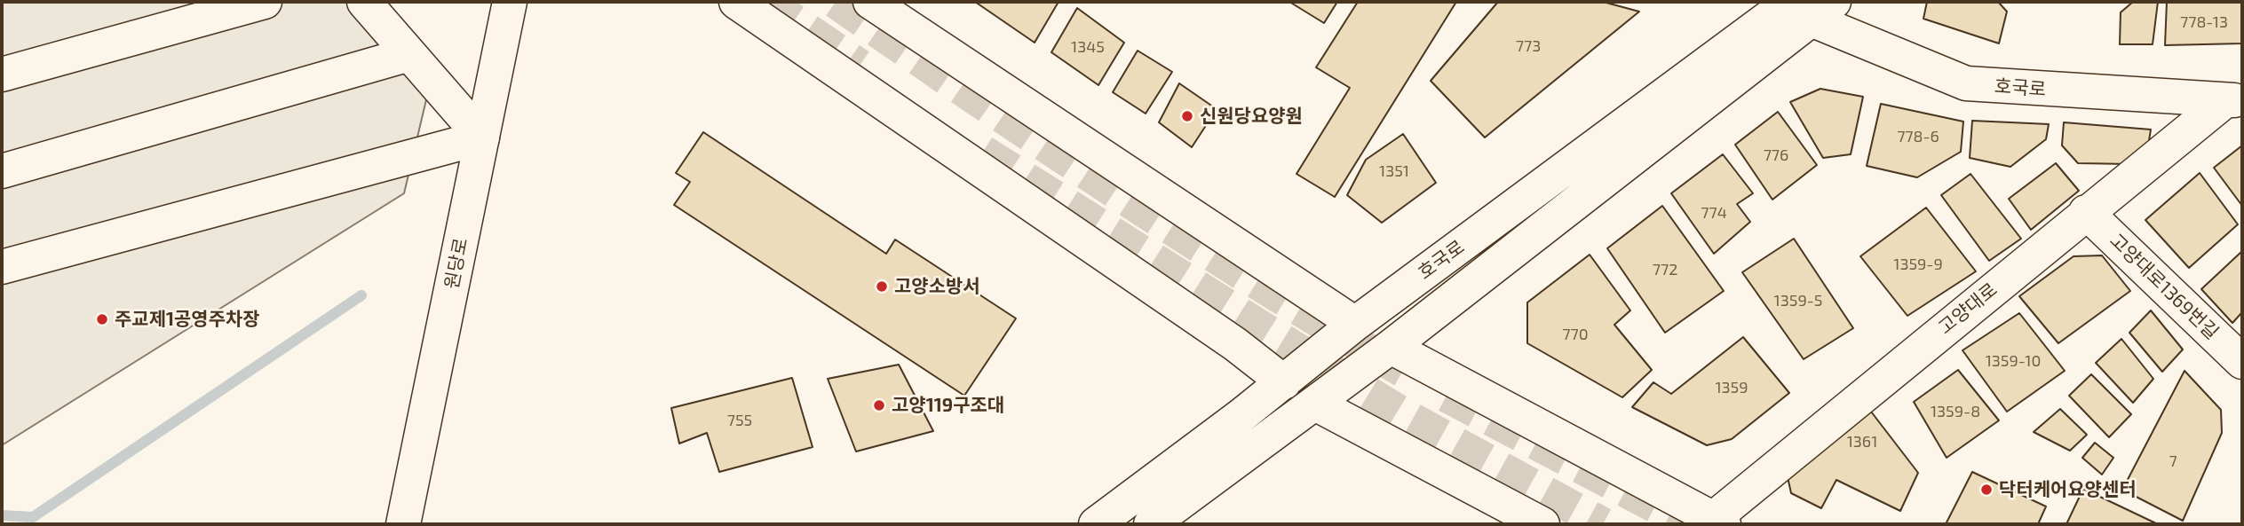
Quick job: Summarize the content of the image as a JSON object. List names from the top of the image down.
{
  "streets": {
    "main road": [
      "호국로",
      "원당로",
      "고양대로1369번길",
      "고양대로"
    ]
  },
  "crossings": [
    ["호국로", "고양대로"],
    ["고양대로1369번길", "고양대로"]
  ],
  "places": [
    "신원당요양원",
    "고양소방서",
    "주교제1공영주차장",
    "고양119구조대",
    "닥터케어요양센터"
  ],
  "house_numbers": [
    "778-13",
    "773",
    "1345",
    "778-6",
    "776",
    "1351",
    "774",
    "1359-9",
    "772",
    "1359-5",
    "770",
    "1359-10",
    "1359",
    "1359-8",
    "755",
    "1361",
    "7"
  ]
}
